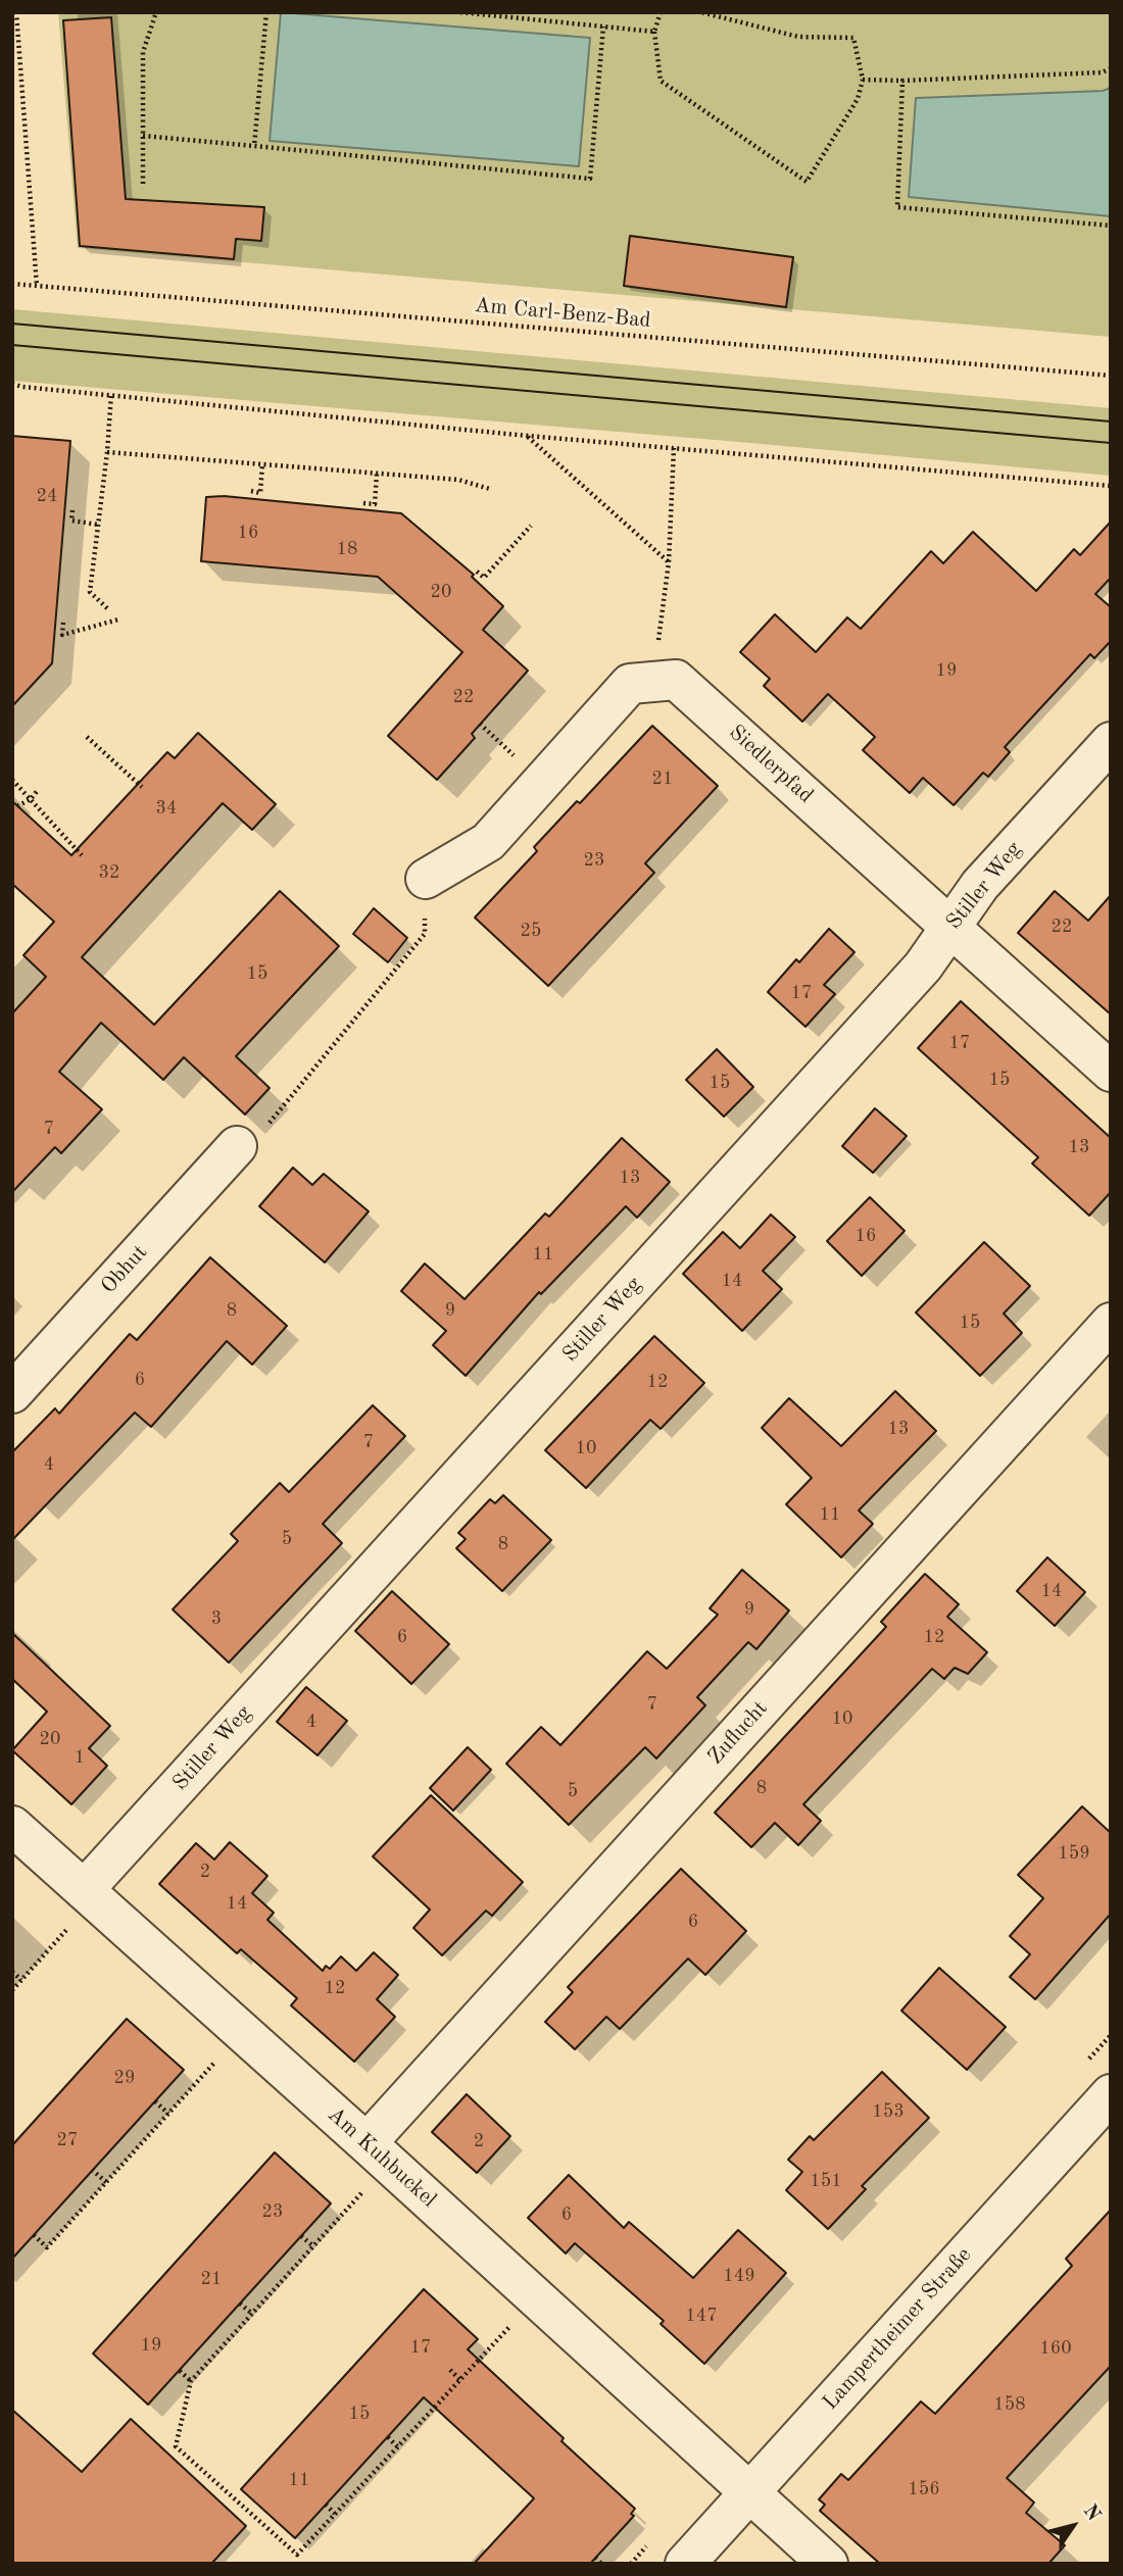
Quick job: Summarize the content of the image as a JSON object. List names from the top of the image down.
{
  "streets": {
    "street": [
      "Siedlerpfad",
      "Stiller Weg",
      "Obhut",
      "Zuflucht",
      "Am Kuhbuckel",
      "Lampertheimer Straße"
    ],
    "path": ["Am Carl-Benz-Bad"]
  },
  "crossings": [
    ["Siedlerpfad", "Stiller Weg"],
    ["Stiller Weg", "Am Kuhbuckel"],
    ["Zuflucht", "Am Kuhbuckel"],
    ["Am Kuhbuckel", "Lampertheimer Straße"]
  ],
  "house_numbers": [
    "24",
    "16",
    "18",
    "20",
    "19",
    "22",
    "21",
    "34",
    "23",
    "32",
    "22",
    "25",
    "15",
    "17",
    "17",
    "15",
    "15",
    "7",
    "13",
    "13",
    "16",
    "11",
    "14",
    "8",
    "9",
    "15",
    "6",
    "12",
    "13",
    "7",
    "10",
    "4",
    "11",
    "5",
    "8",
    "14",
    "9",
    "3",
    "6",
    "12",
    "7",
    "10",
    "4",
    "20",
    "1",
    "8",
    "5",
    "159",
    "2",
    "14",
    "6",
    "12",
    "29",
    "153",
    "27",
    "2",
    "151",
    "23",
    "6",
    "149",
    "21",
    "147",
    "19",
    "17",
    "160",
    "158",
    "15",
    "11",
    "156"
  ],
  "north": "top right"
}
